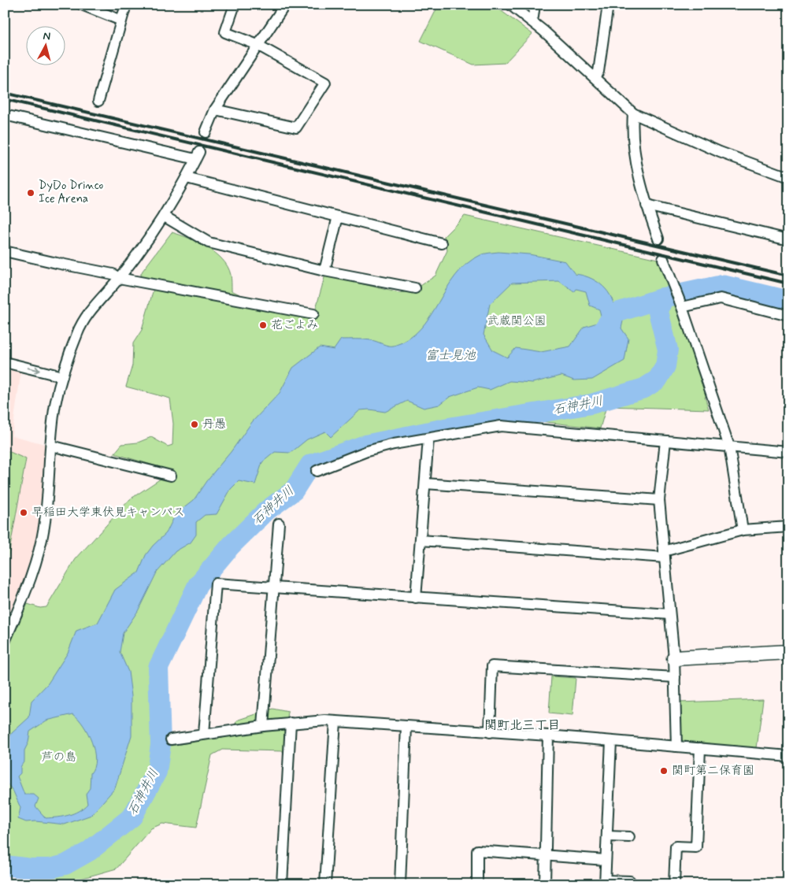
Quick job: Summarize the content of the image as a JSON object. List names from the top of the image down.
{
  "districts": ["関町北三丁目"],
  "water": ["富士見池", "石神井川"],
  "parks": ["武蔵関公園", "芦の島"],
  "places": [
    "DyDo Drinco Ice Arena",
    "花ごよみ",
    "丹愚",
    "早稲田大学東伏見キャンパス",
    "関町第二保育園"
  ],
  "north": "top"
}
